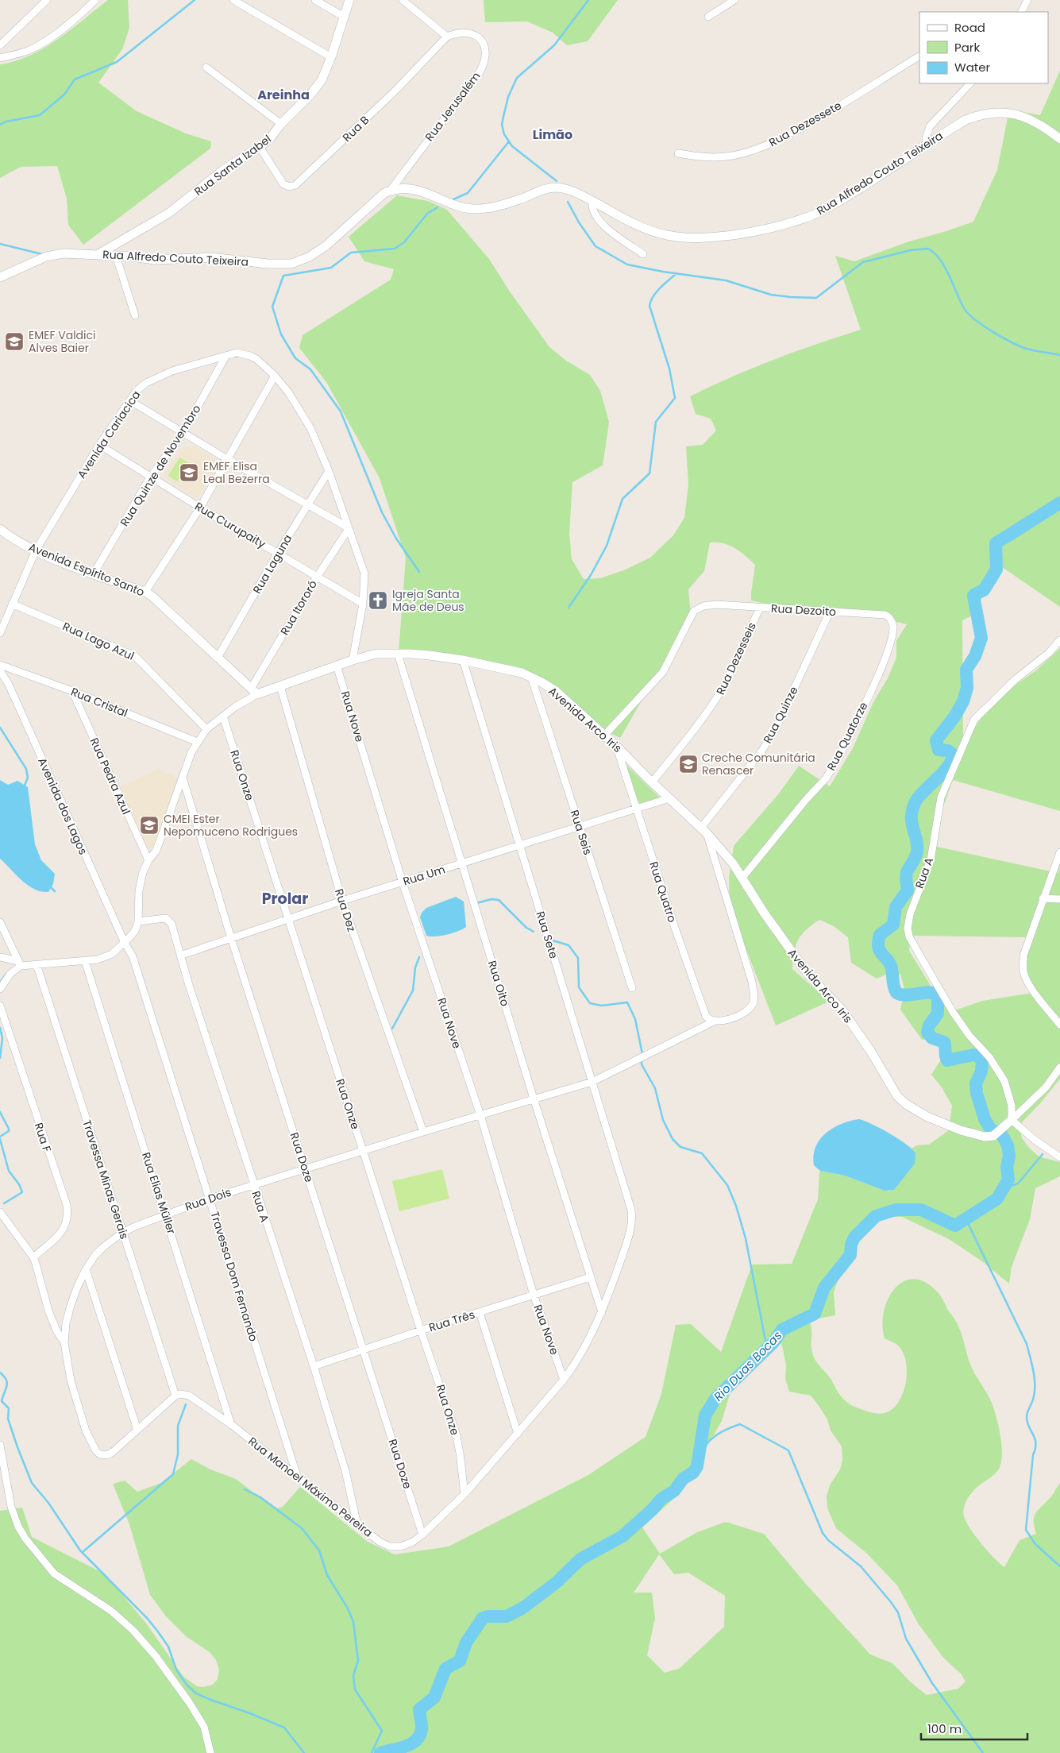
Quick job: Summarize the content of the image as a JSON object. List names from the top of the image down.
{
  "streets": {
    "street": [
      "Rua Jerusalém",
      "Rua Dezessete",
      "Rua B",
      "Rua Santa Izabel",
      "Rua Alfredo Couto Teixeira",
      "Avenida Cariacica",
      "Rua Quinze de Novembro",
      "Rua Curupaity",
      "Rua Laguna",
      "Avenida Espírito Santo",
      "Rua Itororó",
      "Rua Dezoito",
      "Rua Lago Azul",
      "Rua Dezesseis",
      "Rua Cristal",
      "Rua Quinze",
      "Rua Nove",
      "Avenida Arco Iris",
      "Rua Quatorze",
      "Rua Onze",
      "Rua Pedra Azul",
      "Avenida dos Lagos",
      "Rua Seis",
      "Rua A",
      "Rua Um",
      "Rua Quatro",
      "Rua Dez",
      "Rua Sete",
      "Rua Oito",
      "Rua F",
      "Rua Doze",
      "Travessa Minas Gerais",
      "Rua Elias Müller",
      "Rua Dois",
      "Travessa Dom Fernando",
      "Rua Três",
      "Rua Manoel Máximo Pereira"
    ]
  },
  "crossings": [
    ["Rua Jerusalém", "Rua B"],
    ["Rua Jerusalém", "Rua Alfredo Couto Teixeira"],
    ["Rua B", "Rua Santa Izabel"],
    ["Rua Santa Izabel", "Rua Alfredo Couto Teixeira"],
    ["Avenida Cariacica", "Rua Quinze de Novembro"],
    ["Avenida Cariacica", "Rua Curupaity"],
    ["Avenida Cariacica", "Rua Laguna"],
    ["Avenida Cariacica", "Avenida Espírito Santo"],
    ["Avenida Cariacica", "Rua Itororó"],
    ["Avenida Cariacica", "Rua Lago Azul"],
    ["Avenida Cariacica", "Avenida Arco Iris"],
    ["Rua Quinze de Novembro", "Rua Curupaity"],
    ["Rua Quinze de Novembro", "Avenida Espírito Santo"],
    ["Rua Curupaity", "Rua Laguna"],
    ["Rua Curupaity", "Rua Itororó"],
    ["Rua Laguna", "Avenida Espírito Santo"],
    ["Avenida Espírito Santo", "Rua Itororó"],
    ["Avenida Espírito Santo", "Avenida Arco Iris"],
    ["Rua Itororó", "Avenida Arco Iris"],
    ["Rua Dezoito", "Rua Dezesseis"],
    ["Rua Dezoito", "Rua Quinze"],
    ["Rua Dezoito", "Avenida Arco Iris"],
    ["Rua Dezoito", "Rua Quatorze"],
    ["Rua Lago Azul", "Avenida Arco Iris"],
    ["Rua Dezesseis", "Avenida Arco Iris"],
    ["Rua Cristal", "Avenida Arco Iris"],
    ["Rua Cristal", "Rua Pedra Azul"],
    ["Rua Quinze", "Avenida Arco Iris"],
    ["Rua Nove", "Avenida Arco Iris"],
    ["Rua Nove", "Rua Um"],
    ["Rua Nove", "Rua Dois"],
    ["Rua Nove", "Rua Três"],
    ["Rua Nove", "Rua Manoel Máximo Pereira"],
    ["Avenida Arco Iris", "Rua Quatorze"],
    ["Avenida Arco Iris", "Rua Onze"],
    ["Avenida Arco Iris", "Rua Pedra Azul"],
    ["Avenida Arco Iris", "Avenida dos Lagos"],
    ["Avenida Arco Iris", "Rua Seis"],
    ["Avenida Arco Iris", "Rua A"],
    ["Avenida Arco Iris", "Rua Um"],
    ["Avenida Arco Iris", "Rua Quatro"],
    ["Avenida Arco Iris", "Rua Dez"],
    ["Avenida Arco Iris", "Rua Sete"],
    ["Avenida Arco Iris", "Rua Oito"],
    ["Avenida Arco Iris", "Rua Doze"],
    ["Avenida Arco Iris", "Travessa Minas Gerais"],
    ["Avenida Arco Iris", "Rua Elias Müller"],
    ["Avenida Arco Iris", "Travessa Dom Fernando"],
    ["Rua Onze", "Rua Um"],
    ["Rua Onze", "Rua Dois"],
    ["Rua Onze", "Rua Três"],
    ["Rua Onze", "Rua Manoel Máximo Pereira"],
    ["Avenida dos Lagos", "Travessa Dom Fernando"],
    ["Rua Seis", "Rua Um"],
    ["Rua A", "Rua Um"],
    ["Rua A", "Rua Dois"],
    ["Rua A", "Rua Três"],
    ["Rua A", "Rua Manoel Máximo Pereira"],
    ["Rua Um", "Rua Quatro"],
    ["Rua Um", "Rua Dez"],
    ["Rua Um", "Rua Sete"],
    ["Rua Um", "Rua Oito"],
    ["Rua Um", "Rua Doze"],
    ["Rua Quatro", "Rua Dois"],
    ["Rua Dez", "Rua Dois"],
    ["Rua Sete", "Rua Dois"],
    ["Rua Sete", "Rua Manoel Máximo Pereira"],
    ["Rua Oito", "Rua Dois"],
    ["Rua Oito", "Rua Três"],
    ["Rua Oito", "Rua Manoel Máximo Pereira"],
    ["Rua Doze", "Rua Dois"],
    ["Rua Doze", "Rua Três"],
    ["Rua Doze", "Rua Manoel Máximo Pereira"],
    ["Travessa Minas Gerais", "Rua Dois"],
    ["Travessa Minas Gerais", "Rua Manoel Máximo Pereira"],
    ["Rua Elias Müller", "Rua Dois"],
    ["Rua Elias Müller", "Rua Manoel Máximo Pereira"],
    ["Rua Dois", "Travessa Dom Fernando"],
    ["Travessa Dom Fernando", "Rua Manoel Máximo Pereira"]
  ],
  "districts": ["Areinha", "Limão", "Prolar"],
  "water": ["Rio Duas Bocas"],
  "places": {
    "school or university": [
      "EMEF Valdici Alves Baier",
      "EMEF Elisa Leal Bezerra",
      "Creche Comunitária Renascer",
      "CMEI Ester Nepomuceno Rodrigues"
    ],
    "church": ["Igreja Santa Mãe de Deus"]
  },
  "legend": ["Road", "Park", "Water"],
  "scale_bar": "100 m"
}
